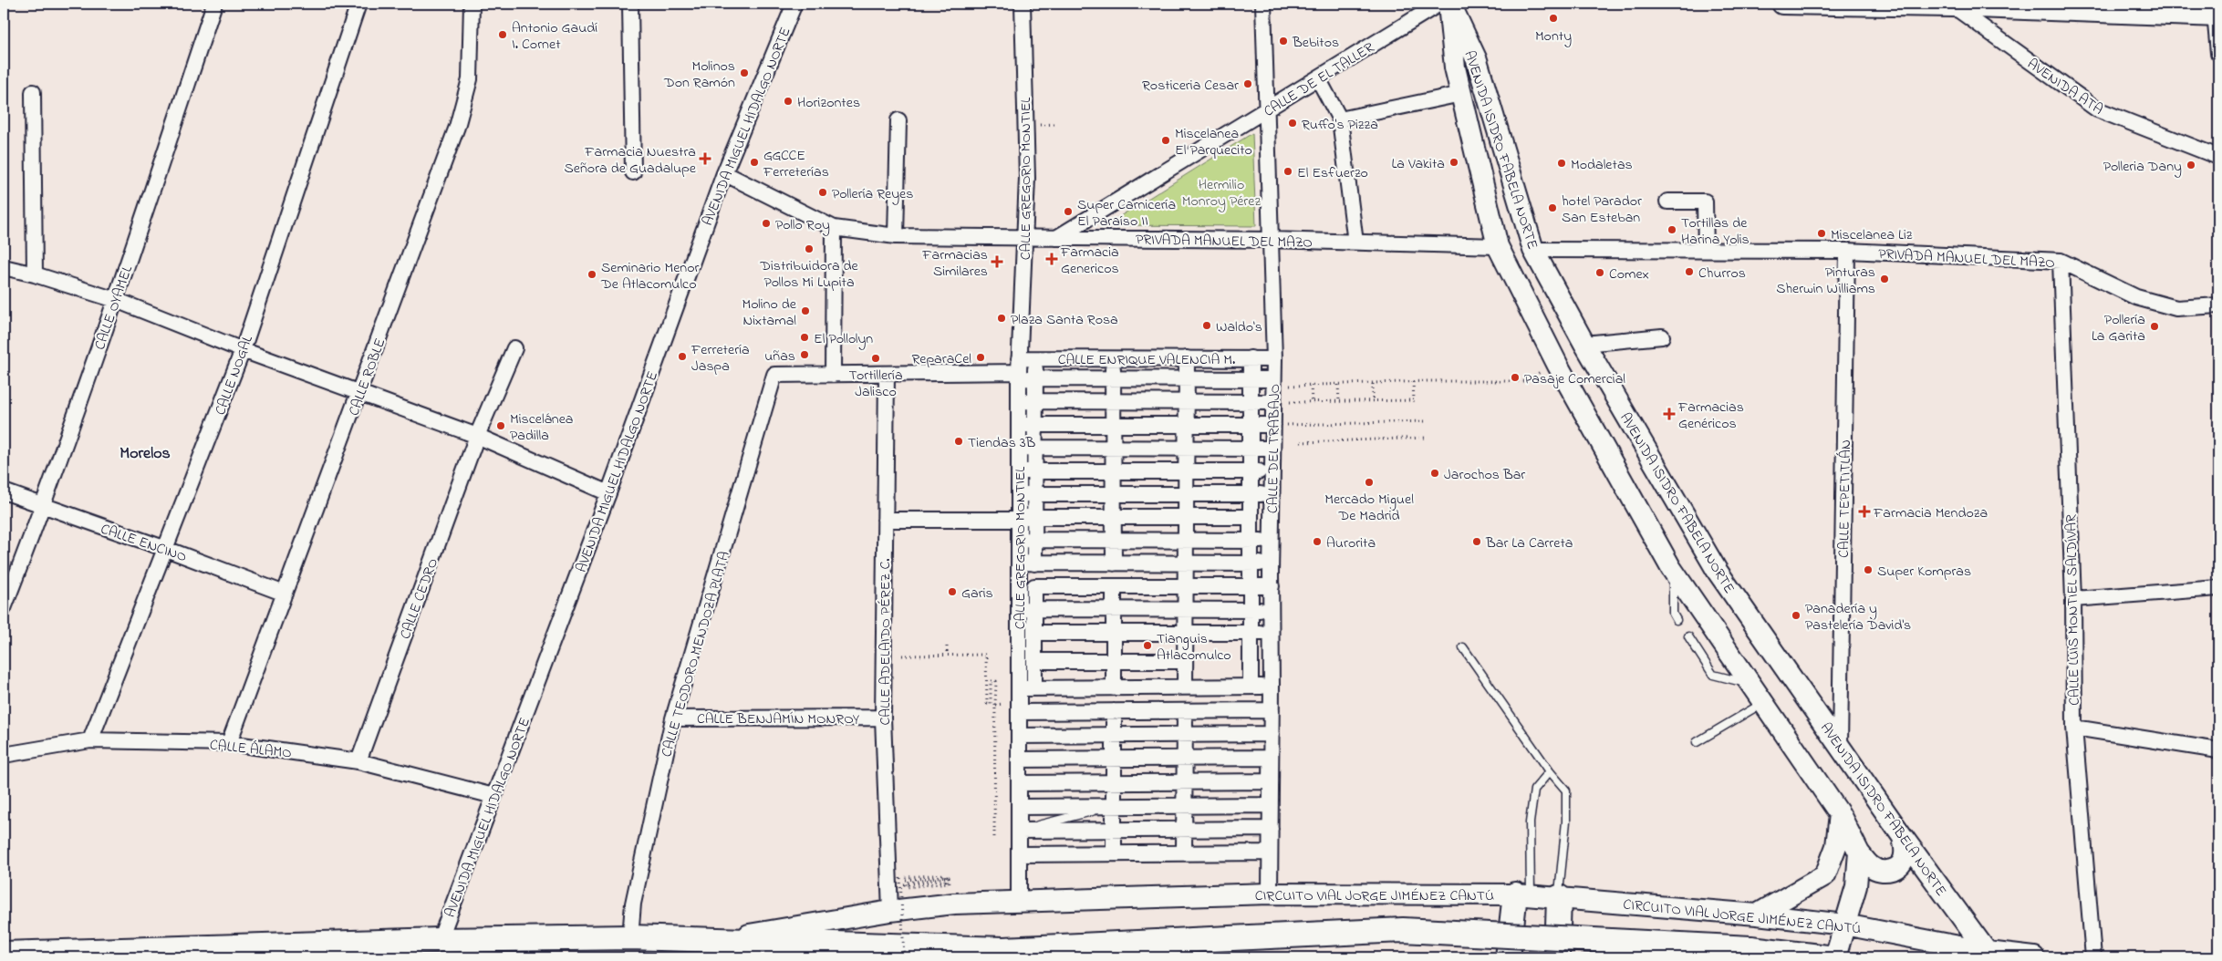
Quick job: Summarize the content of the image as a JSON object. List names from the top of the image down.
{
  "streets": {
    "main road": ["AVENIDA ISIDRO FABELA NORTE", "CIRCUITO VIAL JORGE JIMÉNEZ CANTÚ"],
    "street": [
      "CALLE DE EL TALLER",
      "AVENIDA ATA",
      "AVENIDA MIGUEL HIDALGO NORTE",
      "CALLE GREGORIO MONTIEL",
      "PRIVADA MANUEL DEL MAZO",
      "CALLE OYAMEL",
      "CALLE ENRIQUE VALENCIA M.",
      "CALLE NOGAL",
      "CALLE ROBLE",
      "CALLE DEL TRABAJO",
      "CALLE TEPETITLÁN",
      "CALLE ENCINO",
      "CALLE CEDRO",
      "CALLE LUIS MONTIEL SALDÍVAR",
      "CALLE ADELAIDO PÉREZ C.",
      "CALLE TEODORO MENDOZA PLATA",
      "CALLE BENJAMÍN MONROY",
      "CALLE ÁLAMO"
    ]
  },
  "crossings": [
    ["CALLE DE EL TALLER", "PRIVADA MANUEL DEL MAZO"],
    ["CALLE DE EL TALLER", "CALLE DEL TRABAJO"],
    ["AVENIDA MIGUEL HIDALGO NORTE", "PRIVADA MANUEL DEL MAZO"],
    ["AVENIDA MIGUEL HIDALGO NORTE", "CALLE ÁLAMO"],
    ["AVENIDA MIGUEL HIDALGO NORTE", "CIRCUITO VIAL JORGE JIMÉNEZ CANTÚ"],
    ["AVENIDA ISIDRO FABELA NORTE", "PRIVADA MANUEL DEL MAZO"],
    ["AVENIDA ISIDRO FABELA NORTE", "CALLE TEPETITLÁN"],
    ["AVENIDA ISIDRO FABELA NORTE", "CIRCUITO VIAL JORGE JIMÉNEZ CANTÚ"],
    ["CALLE GREGORIO MONTIEL", "PRIVADA MANUEL DEL MAZO"],
    ["CALLE GREGORIO MONTIEL", "CALLE ENRIQUE VALENCIA M."],
    ["CALLE GREGORIO MONTIEL", "CIRCUITO VIAL JORGE JIMÉNEZ CANTÚ"],
    ["PRIVADA MANUEL DEL MAZO", "CALLE DEL TRABAJO"],
    ["PRIVADA MANUEL DEL MAZO", "CALLE TEPETITLÁN"],
    ["PRIVADA MANUEL DEL MAZO", "CALLE LUIS MONTIEL SALDÍVAR"],
    ["CALLE OYAMEL", "CALLE ENCINO"],
    ["CALLE ENRIQUE VALENCIA M.", "CALLE DEL TRABAJO"],
    ["CALLE ENRIQUE VALENCIA M.", "CALLE ADELAIDO PÉREZ C."],
    ["CALLE ENRIQUE VALENCIA M.", "CALLE TEODORO MENDOZA PLATA"],
    ["CALLE NOGAL", "CALLE ENCINO"],
    ["CALLE NOGAL", "CALLE ÁLAMO"],
    ["CALLE ROBLE", "CALLE ENCINO"],
    ["CALLE ROBLE", "CALLE ÁLAMO"],
    ["CALLE DEL TRABAJO", "CIRCUITO VIAL JORGE JIMÉNEZ CANTÚ"],
    ["CALLE CEDRO", "CALLE ÁLAMO"],
    ["CALLE ADELAIDO PÉREZ C.", "CALLE BENJAMÍN MONROY"],
    ["CALLE ADELAIDO PÉREZ C.", "CIRCUITO VIAL JORGE JIMÉNEZ CANTÚ"],
    ["CALLE TEODORO MENDOZA PLATA", "CALLE BENJAMÍN MONROY"],
    ["CALLE TEODORO MENDOZA PLATA", "CIRCUITO VIAL JORGE JIMÉNEZ CANTÚ"]
  ],
  "districts": ["Morelos"],
  "parks": ["Hermilio Monroy Pérez"],
  "places": {
    "other": [
      "Monty",
      "Antonio Gaudí I. Cornet",
      "Bebitos",
      "Molinos Don Ramón",
      "Rosticeria Cesar",
      "Horizontes",
      "Ruffo's Pizza",
      "Miscelanea El Parquecito",
      "GGCCE Ferreterías",
      "La Vakita",
      "Modaletas",
      "Polleria Dany",
      "El Esfuerzo",
      "Pollería Reyes",
      "hotel Parador San Esteban",
      "Super Carnicería El Paraíso II",
      "Pollo Roy",
      "Tortillas de Harina Yolis",
      "Miscelanea Liz",
      "Distribuidora de Pollos Mi Lupita",
      "Churros",
      "Comex",
      "Seminario Menor De Atlacomulco",
      "Pinturas Sherwin Williams",
      "Molino de Nixtamal",
      "Plaza Santa Rosa",
      "Waldo's",
      "Pollería La Garita",
      "El Pollolyn",
      "uñas",
      "Ferretería Jaspa",
      "ReparaCel",
      "Tortillería Jalisco",
      "Pasaje Comercial",
      "Miscelánea Padilla",
      "Tiendas 3B",
      "Jarochos Bar",
      "Mercado Miguel De Madrid",
      "Aurorita",
      "Bar La Carreta",
      "Super Kompras",
      "Garis",
      "Panadería y Pastelería David's",
      "Tianguis Atlacomulco"
    ],
    "health": [
      "Farmacia Nuestra Señora de Guadalupe",
      "Farmacia Genericos",
      "Farmacias Similares",
      "Farmacias Genéricos",
      "Farmacia Mendoza"
    ]
  }
}
